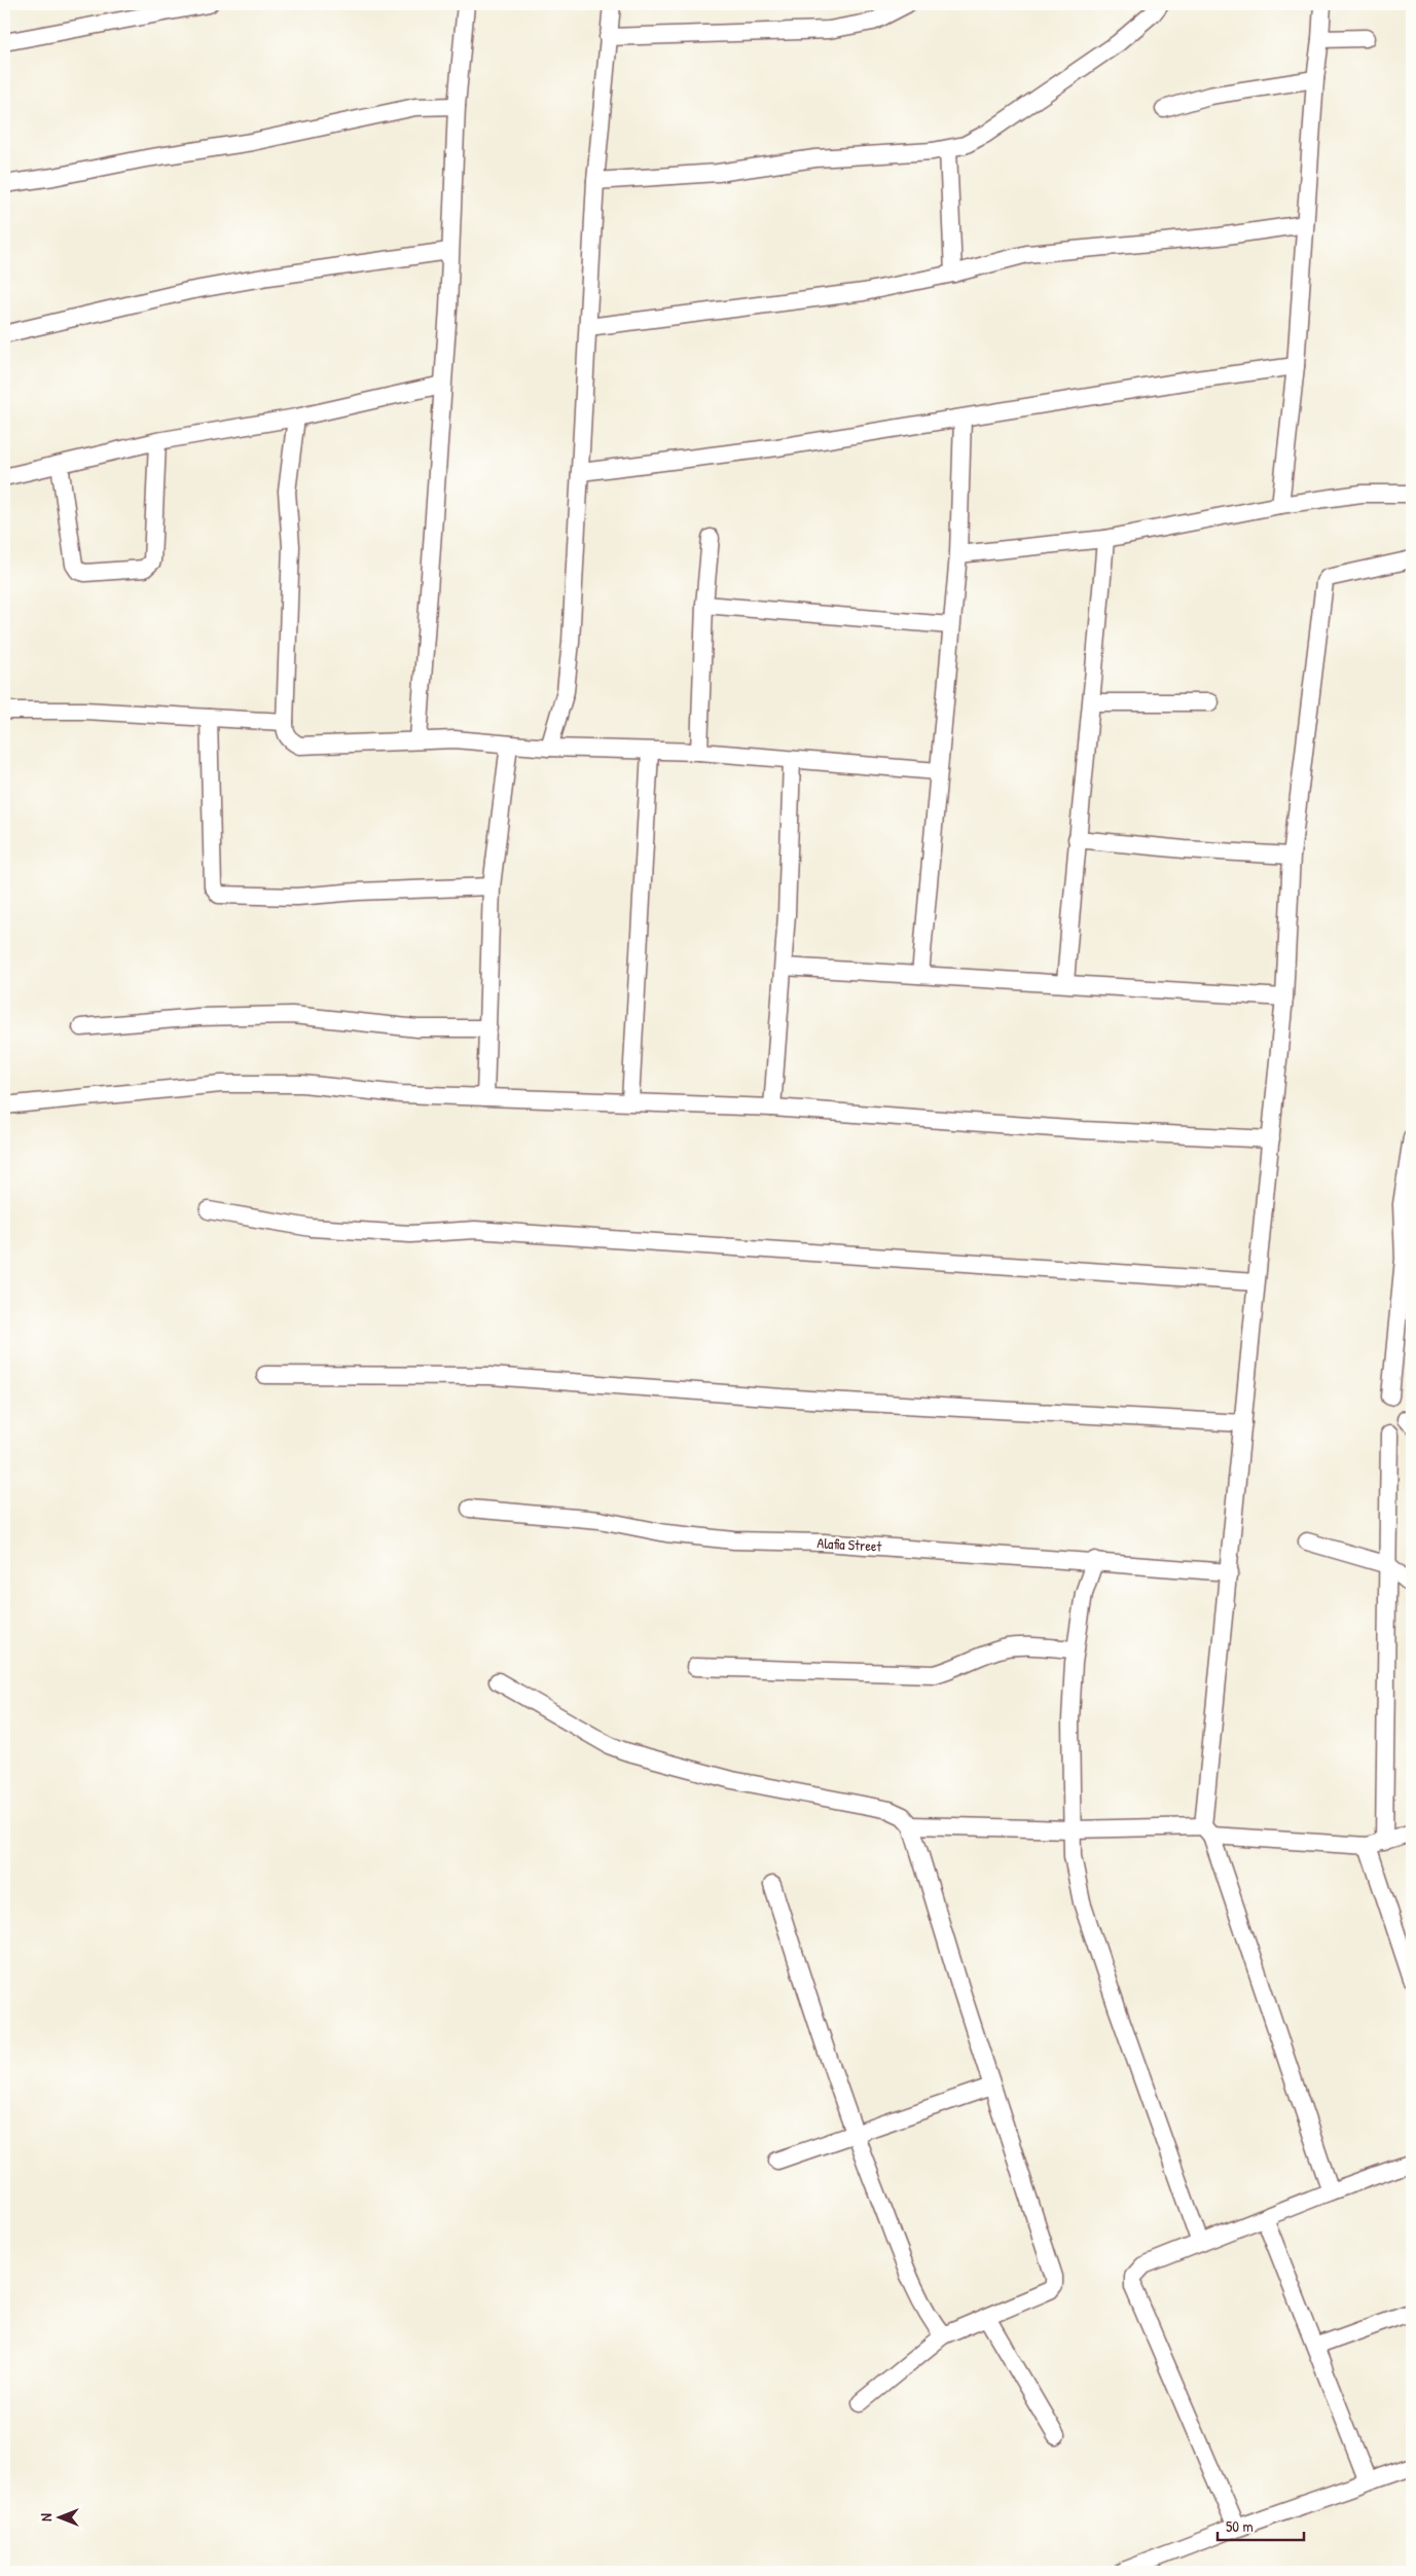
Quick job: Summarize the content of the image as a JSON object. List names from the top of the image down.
{
  "streets": {
    "street": ["Alafia Street"]
  },
  "scale_bar": "50 m",
  "north": "left"
}
